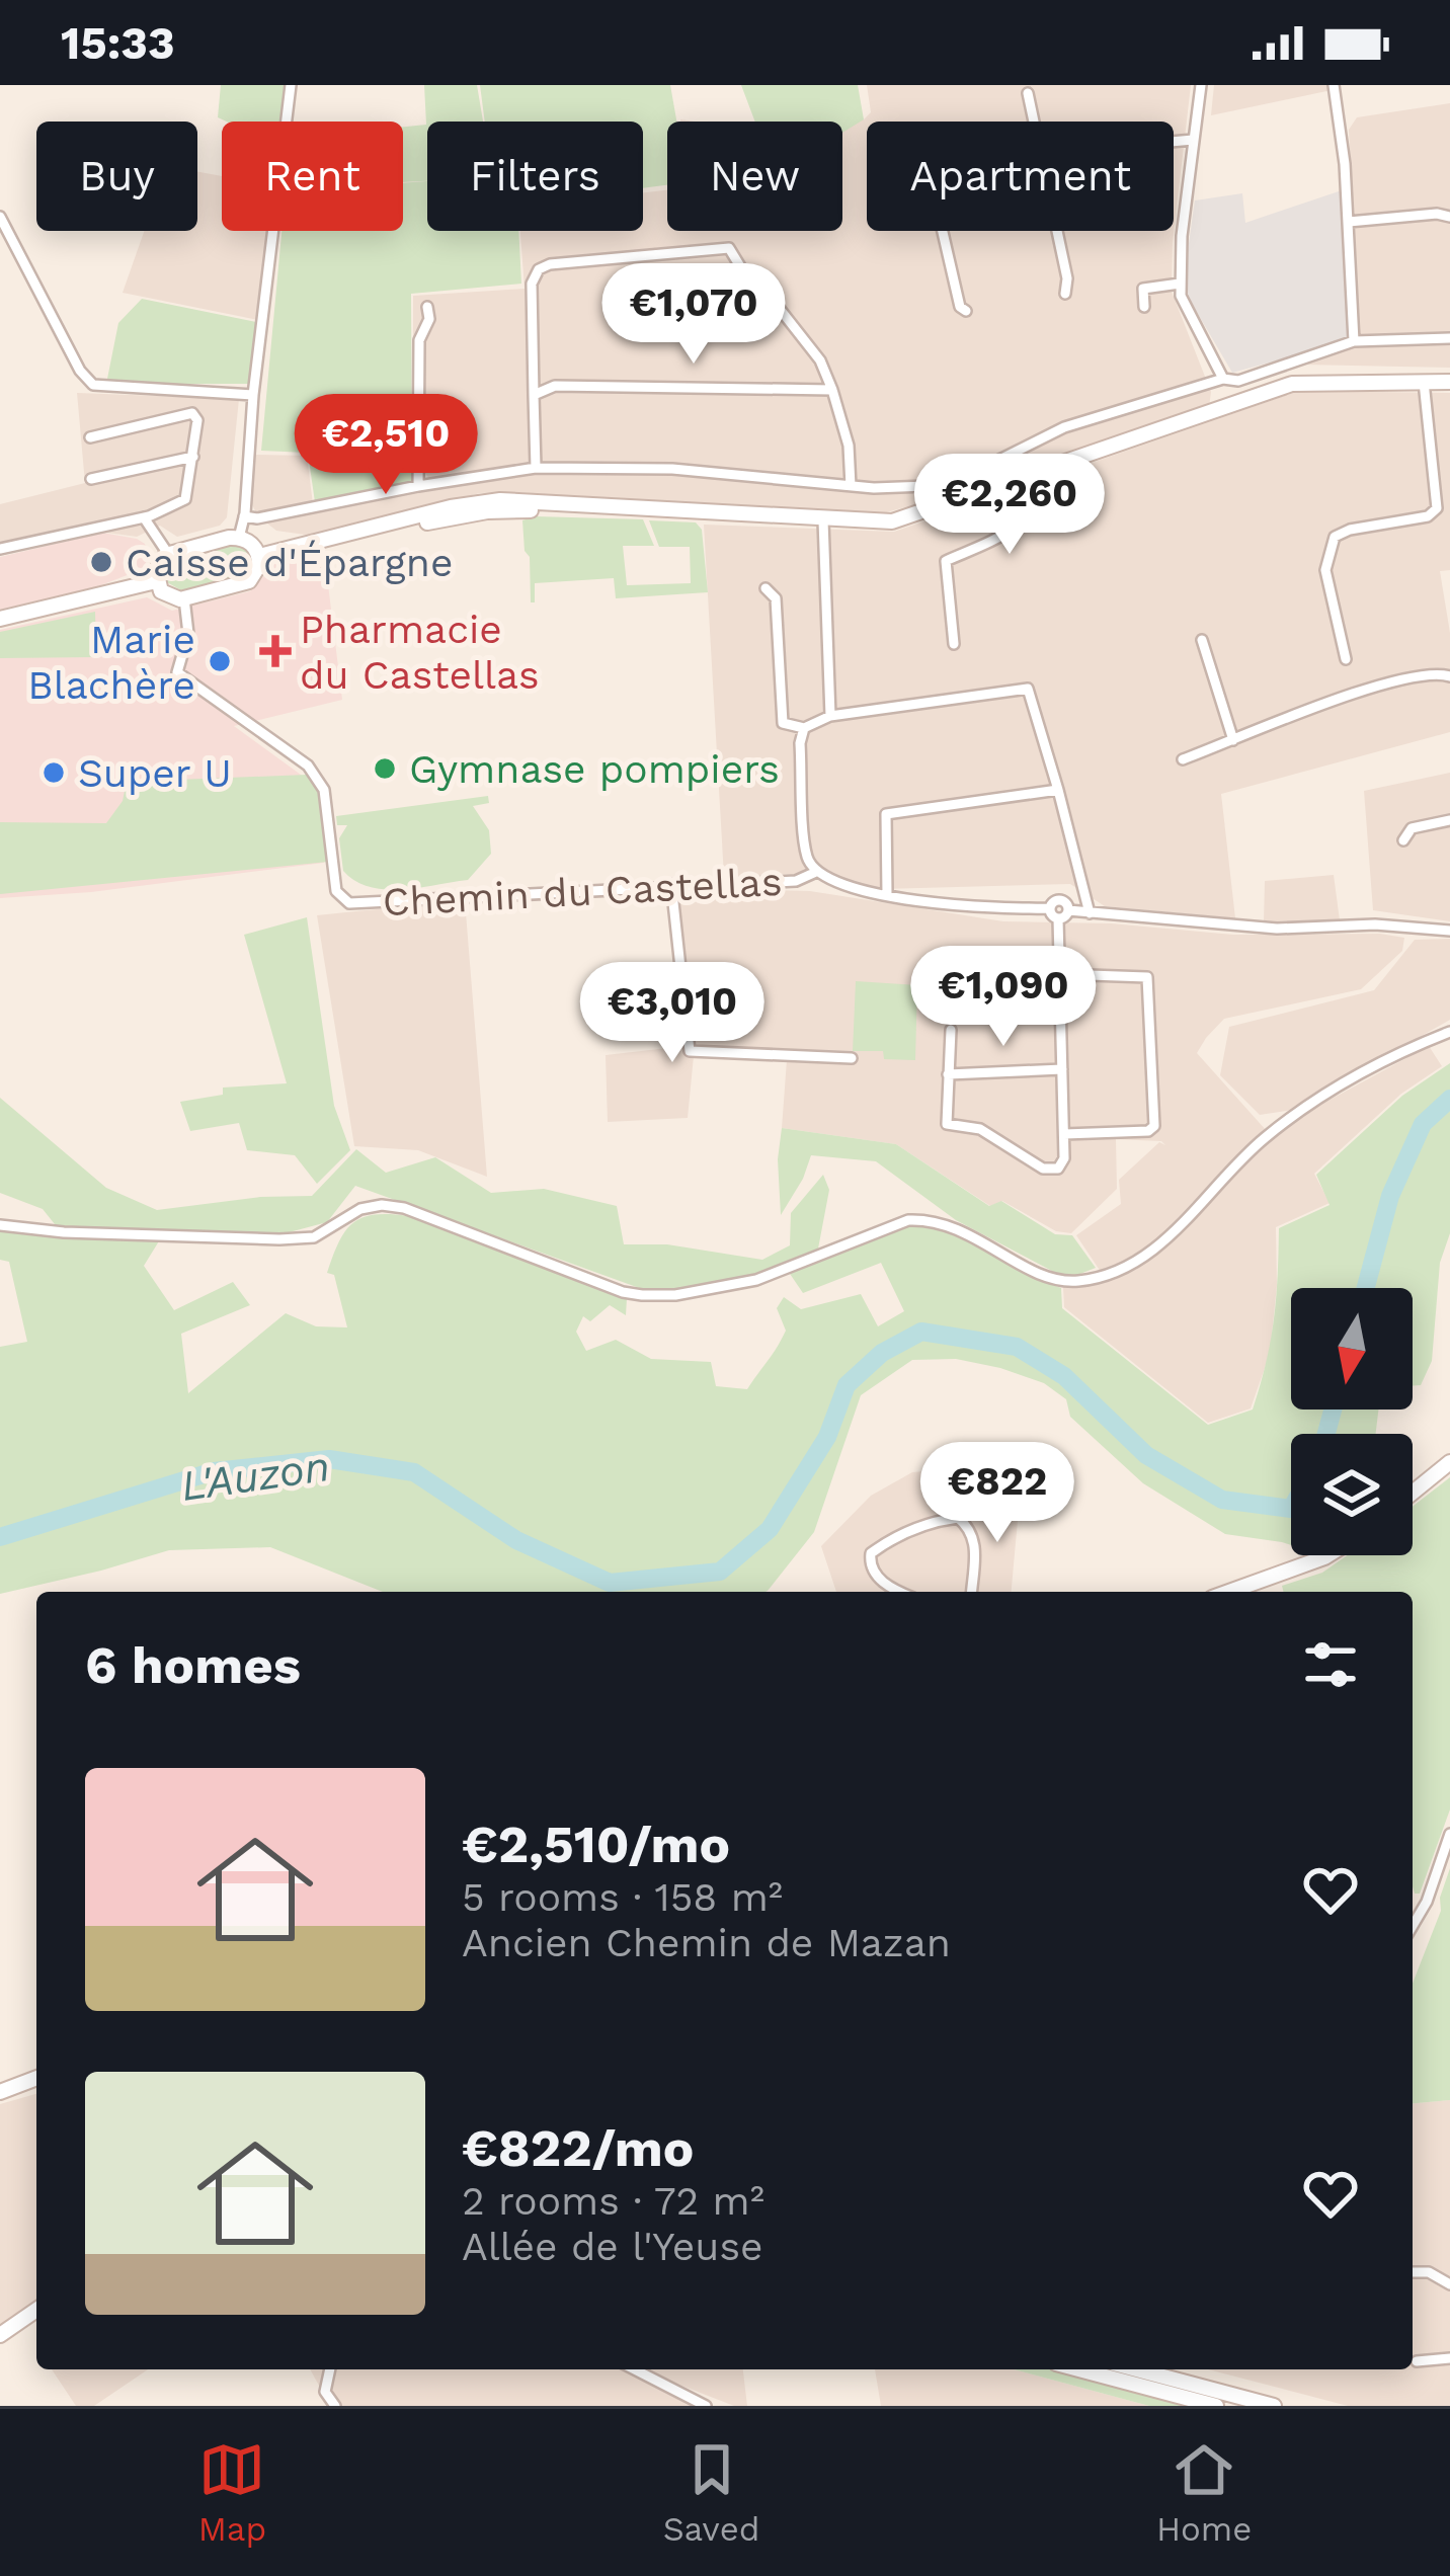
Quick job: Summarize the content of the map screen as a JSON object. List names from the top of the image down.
{
  "streets": {
    "street": ["Chemin du Castellas"]
  },
  "water": ["L'Auzon"],
  "places": {
    "other": [
      "Caisse d'Épargne",
      "Marie Blachère",
      "Gymnase pompiers",
      "Super U"
    ],
    "health": ["Pharmacie du Castellas"]
  },
  "north": "bottom",
  "page": {
    "status": "15:33",
    "chip": [
      "Buy",
      "Rent",
      "Filters",
      "New",
      "Apartment"
    ],
    "price": [
      "€1,070",
      "€2,510",
      "€2,260",
      "€1,090",
      "€3,010",
      "€822"
    ],
    "heading": "6 homes",
    "list": [
      {
        "name": "€2,510/mo",
        "note": "5 rooms · 158 m² · Ancien Chemin de Mazan"
      },
      {
        "name": "€822/mo",
        "note": "2 rooms · 72 m² · Allée de l'Yeuse"
      }
    ],
    "tabs": ["Map", "Saved", "Home"]
  }
}
